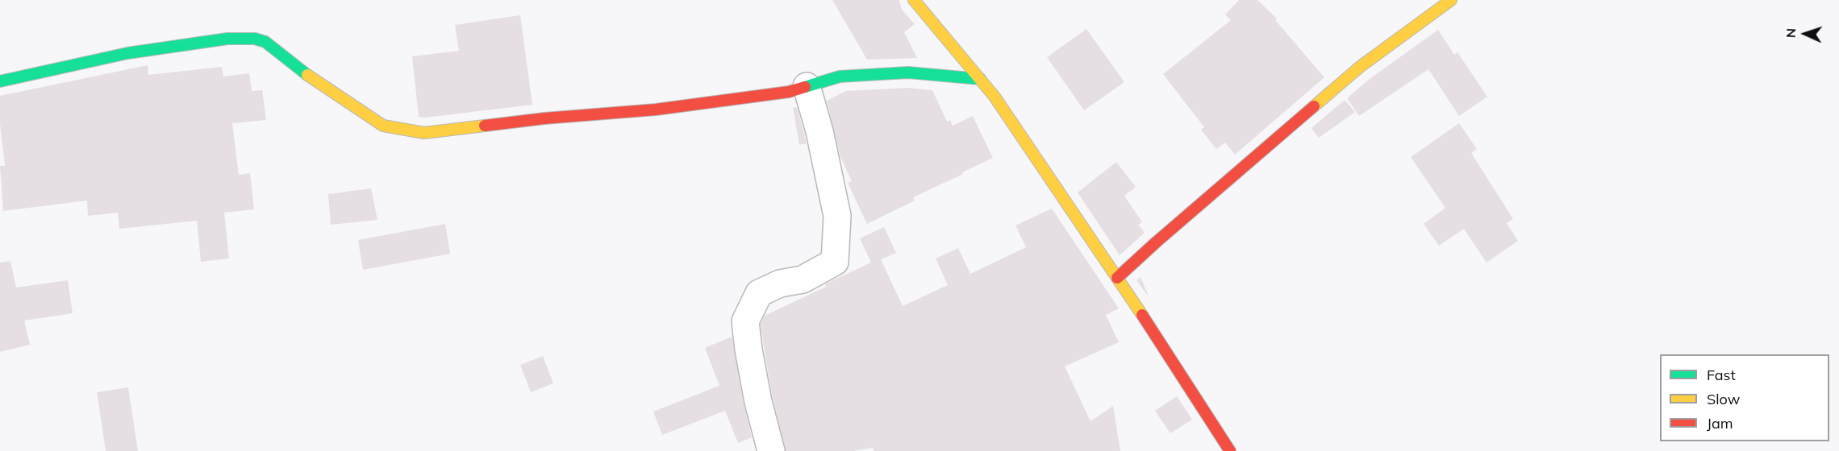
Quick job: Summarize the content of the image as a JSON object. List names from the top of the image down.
{
  "legend": ["Fast", "Slow", "Jam"],
  "north": "left"
}
